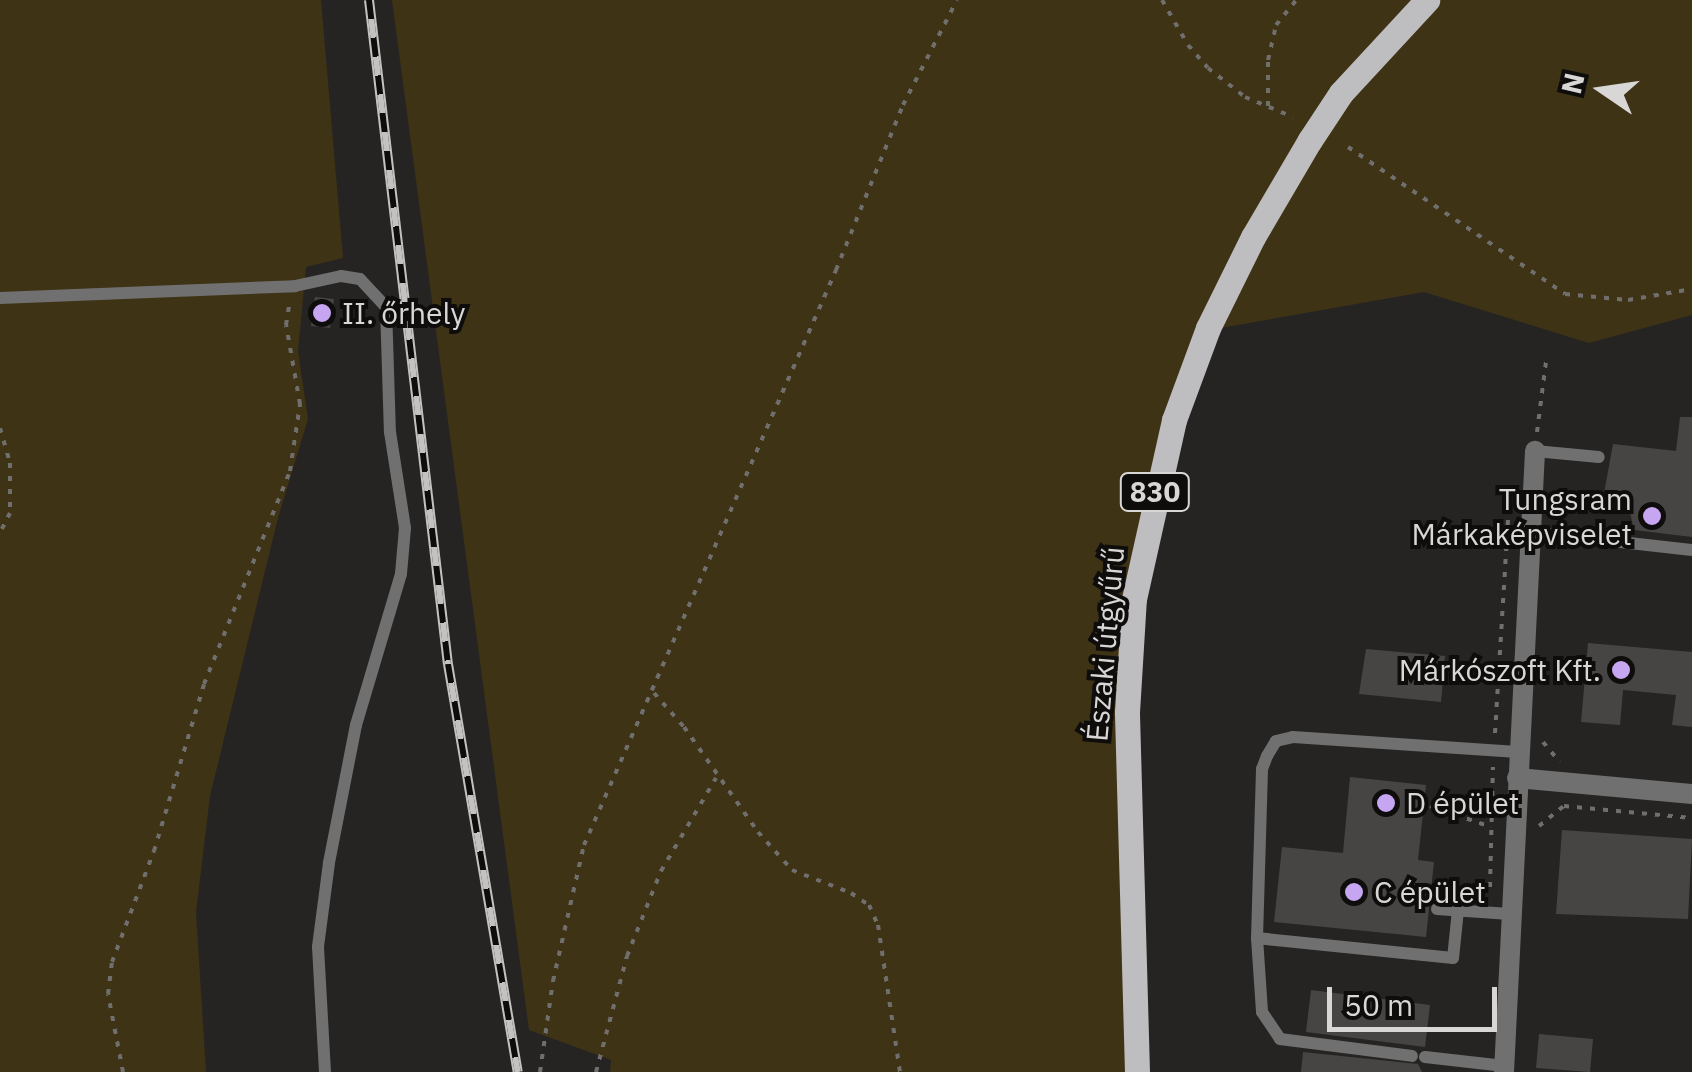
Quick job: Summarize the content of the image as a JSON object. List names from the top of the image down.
{
  "streets": {
    "main road": ["830", "Északi útgyűrű"]
  },
  "places": [
    "II. őrhely",
    "Tungsram Márkaképviselet",
    "Márkószoft Kft.",
    "D épület",
    "C épület"
  ],
  "scale_bar": "50 m",
  "north": "left"
}
